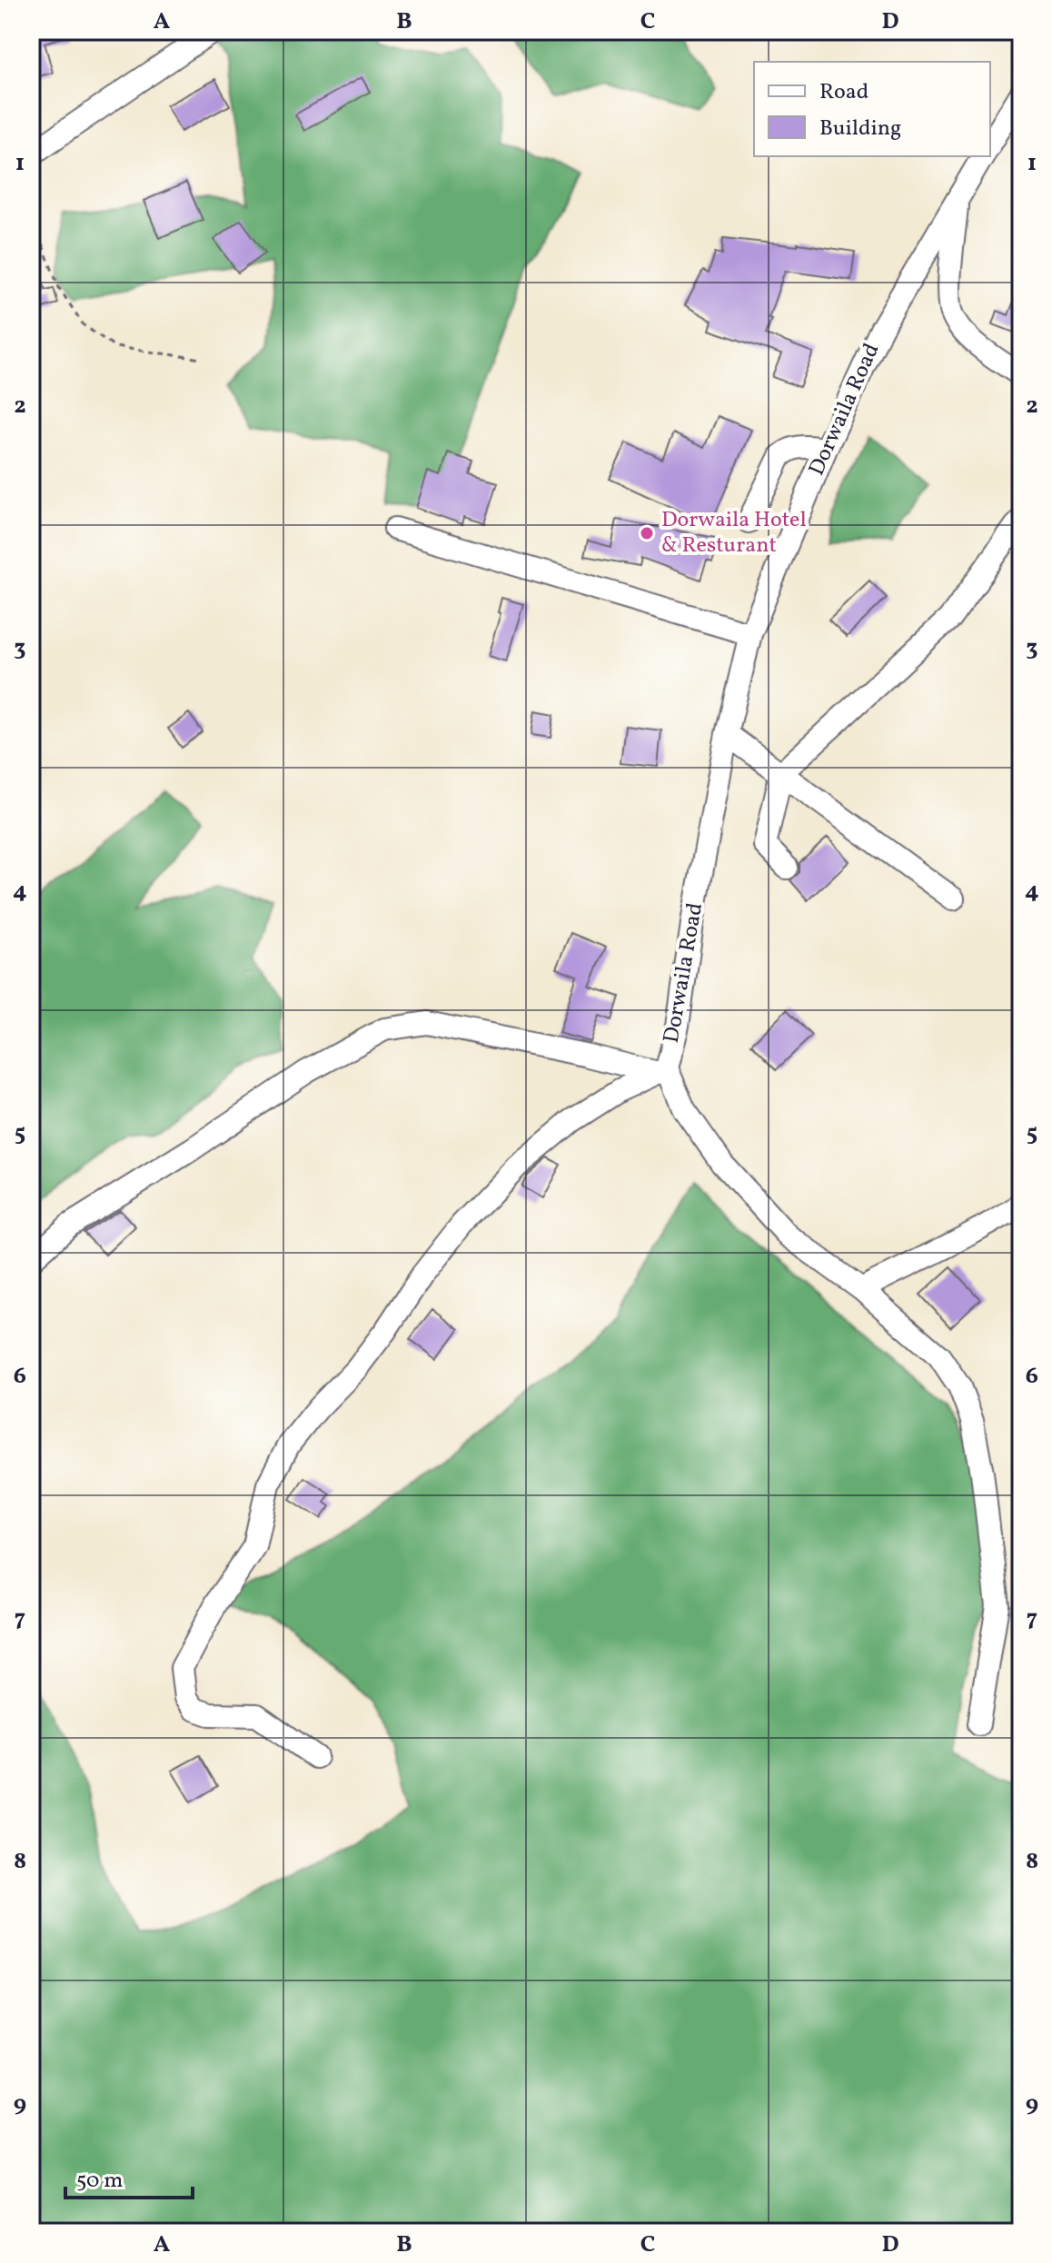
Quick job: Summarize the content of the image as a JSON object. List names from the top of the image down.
{
  "streets": {
    "street": ["Dorwaila Road"]
  },
  "places": ["Dorwaila Hotel & Resturant"],
  "legend": ["Road", "Building"],
  "scale_bar": "50 m",
  "grid": {
    "columns": [
      "A",
      "B",
      "C",
      "D"
    ],
    "rows": [
      "1",
      "2",
      "3",
      "4",
      "5",
      "6",
      "7",
      "8",
      "9"
    ]
  }
}
